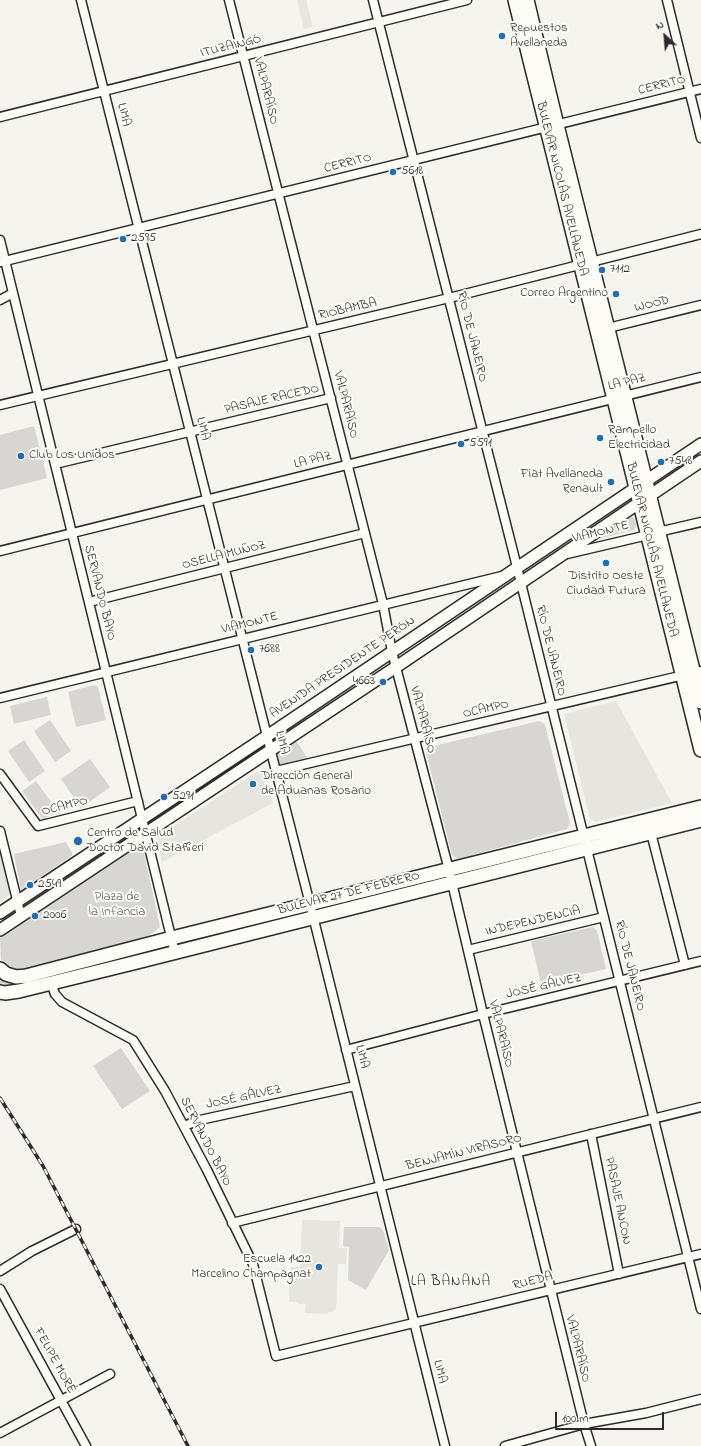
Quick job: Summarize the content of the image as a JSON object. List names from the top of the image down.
{
  "streets": {
    "main road": ["BULEVAR NICOLÁS AVELLANEDA", "AVENIDA PRESIDENTE PERÓN", "BULEVAR 27 DE FEBRERO"],
    "street": [
      "ITUZAINGÓ",
      "CERRITO",
      "VALPARAÍSO",
      "LIMA",
      "WOOD",
      "RIOBAMBA",
      "RÍO DE JANEIRO",
      "LA PAZ",
      "PASAJE RACEDO",
      "VIAMONTE",
      "OSELLA MUÑOZ",
      "SERVANDO BAYO",
      "OCAMPO",
      "INDEPENDENCIA",
      "JOSÉ GÁLVEZ",
      "BENJAMÍN VIRASORO",
      "PASAJE ANCON",
      "RUEDA",
      "FELIPE MORÉ"
    ]
  },
  "crossings": [
    ["ITUZAINGÓ", "VALPARAÍSO"],
    ["ITUZAINGÓ", "LIMA"],
    ["ITUZAINGÓ", "RÍO DE JANEIRO"],
    ["CERRITO", "VALPARAÍSO"],
    ["CERRITO", "LIMA"],
    ["CERRITO", "BULEVAR NICOLÁS AVELLANEDA"],
    ["CERRITO", "RÍO DE JANEIRO"],
    ["CERRITO", "SERVANDO BAYO"],
    ["VALPARAÍSO", "RIOBAMBA"],
    ["VALPARAÍSO", "LA PAZ"],
    ["VALPARAÍSO", "PASAJE RACEDO"],
    ["VALPARAÍSO", "VIAMONTE"],
    ["VALPARAÍSO", "OSELLA MUÑOZ"],
    ["VALPARAÍSO", "AVENIDA PRESIDENTE PERÓN"],
    ["VALPARAÍSO", "OCAMPO"],
    ["VALPARAÍSO", "BULEVAR 27 DE FEBRERO"],
    ["VALPARAÍSO", "INDEPENDENCIA"],
    ["VALPARAÍSO", "JOSÉ GÁLVEZ"],
    ["VALPARAÍSO", "BENJAMÍN VIRASORO"],
    ["VALPARAÍSO", "RUEDA"],
    ["LIMA", "RIOBAMBA"],
    ["LIMA", "LA PAZ"],
    ["LIMA", "PASAJE RACEDO"],
    ["LIMA", "VIAMONTE"],
    ["LIMA", "OSELLA MUÑOZ"],
    ["LIMA", "AVENIDA PRESIDENTE PERÓN"],
    ["LIMA", "OCAMPO"],
    ["LIMA", "BULEVAR 27 DE FEBRERO"],
    ["LIMA", "JOSÉ GÁLVEZ"],
    ["LIMA", "BENJAMÍN VIRASORO"],
    ["LIMA", "RUEDA"],
    ["BULEVAR NICOLÁS AVELLANEDA", "WOOD"],
    ["BULEVAR NICOLÁS AVELLANEDA", "RIOBAMBA"],
    ["BULEVAR NICOLÁS AVELLANEDA", "LA PAZ"],
    ["BULEVAR NICOLÁS AVELLANEDA", "VIAMONTE"],
    ["BULEVAR NICOLÁS AVELLANEDA", "AVENIDA PRESIDENTE PERÓN"],
    ["BULEVAR NICOLÁS AVELLANEDA", "OCAMPO"],
    ["RIOBAMBA", "RÍO DE JANEIRO"],
    ["RIOBAMBA", "SERVANDO BAYO"],
    ["RÍO DE JANEIRO", "LA PAZ"],
    ["RÍO DE JANEIRO", "AVENIDA PRESIDENTE PERÓN"],
    ["RÍO DE JANEIRO", "OCAMPO"],
    ["RÍO DE JANEIRO", "BULEVAR 27 DE FEBRERO"],
    ["RÍO DE JANEIRO", "INDEPENDENCIA"],
    ["RÍO DE JANEIRO", "JOSÉ GÁLVEZ"],
    ["RÍO DE JANEIRO", "BENJAMÍN VIRASORO"],
    ["RÍO DE JANEIRO", "RUEDA"],
    ["LA PAZ", "SERVANDO BAYO"],
    ["PASAJE RACEDO", "SERVANDO BAYO"],
    ["VIAMONTE", "SERVANDO BAYO"],
    ["VIAMONTE", "AVENIDA PRESIDENTE PERÓN"],
    ["OSELLA MUÑOZ", "SERVANDO BAYO"],
    ["SERVANDO BAYO", "AVENIDA PRESIDENTE PERÓN"],
    ["SERVANDO BAYO", "OCAMPO"],
    ["SERVANDO BAYO", "BULEVAR 27 DE FEBRERO"],
    ["SERVANDO BAYO", "JOSÉ GÁLVEZ"],
    ["SERVANDO BAYO", "BENJAMÍN VIRASORO"],
    ["SERVANDO BAYO", "RUEDA"],
    ["BENJAMÍN VIRASORO", "PASAJE ANCON"],
    ["PASAJE ANCON", "RUEDA"]
  ],
  "districts": ["LA BANANA"],
  "parks": ["Plaza de la Infancia"],
  "places": [
    "Repuestos Avellaneda",
    "5618",
    "2595",
    "7112",
    "Correo Argentino",
    "Rampello Electricidad",
    "5591",
    "Club Los Unidos",
    "7548",
    "Fiat Avellaneda Renault",
    "Distrito Oeste Ciudad Futura",
    "7688",
    "4663",
    "Dirección General de Aduanas Rosario",
    "5291",
    "Centro de Salud Doctor David Staffieri",
    "2549",
    "2006",
    "Escuela 1422 Marcelino Champagnat"
  ],
  "scale_bar": "100 m",
  "north": "top left"
}
